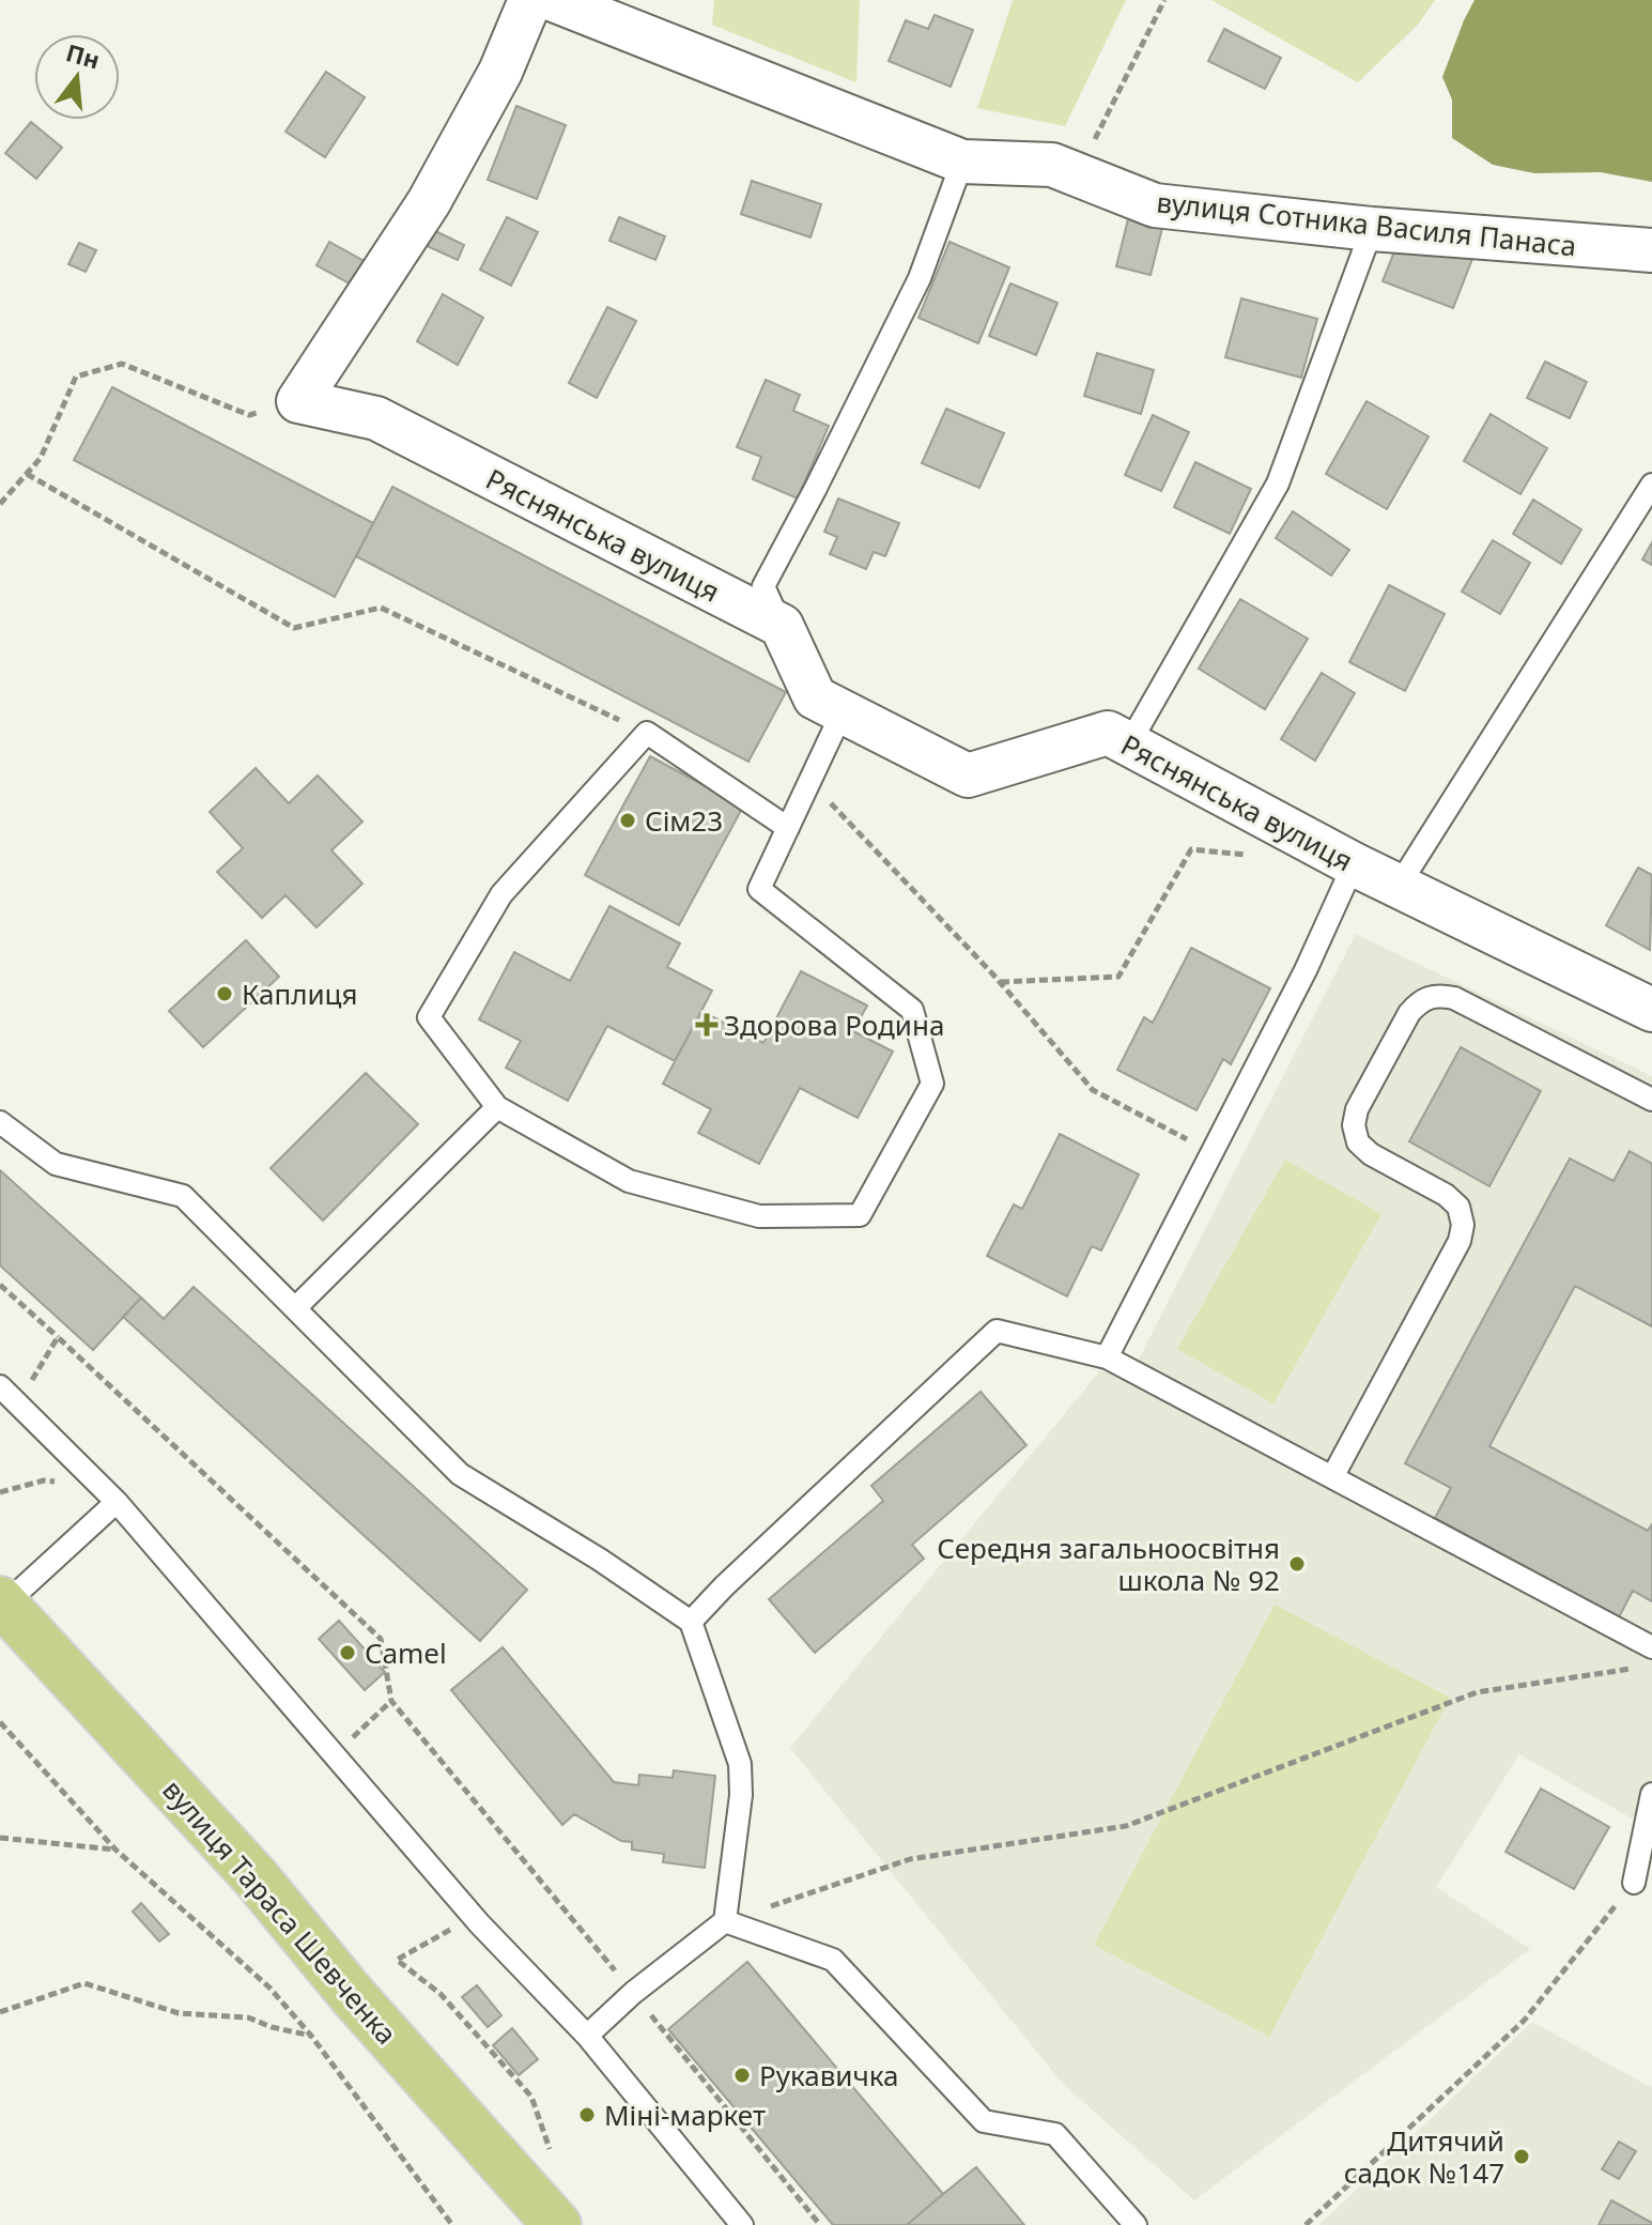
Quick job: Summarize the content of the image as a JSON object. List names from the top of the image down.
{
  "streets": {
    "main road": ["вулиця Тараса Шевченка"],
    "street": ["вулиця Сотника Василя Панаса", "Ряснянська вулиця"]
  },
  "places": {
    "other": [
      "Сім23",
      "Каплиця",
      "Середня загальноосвітня школа № 92",
      "Camel",
      "Рукавичка",
      "Міні-маркет",
      "Дитячий садок №147"
    ],
    "health": ["Здорова Родина"]
  },
  "north": "top"
}
